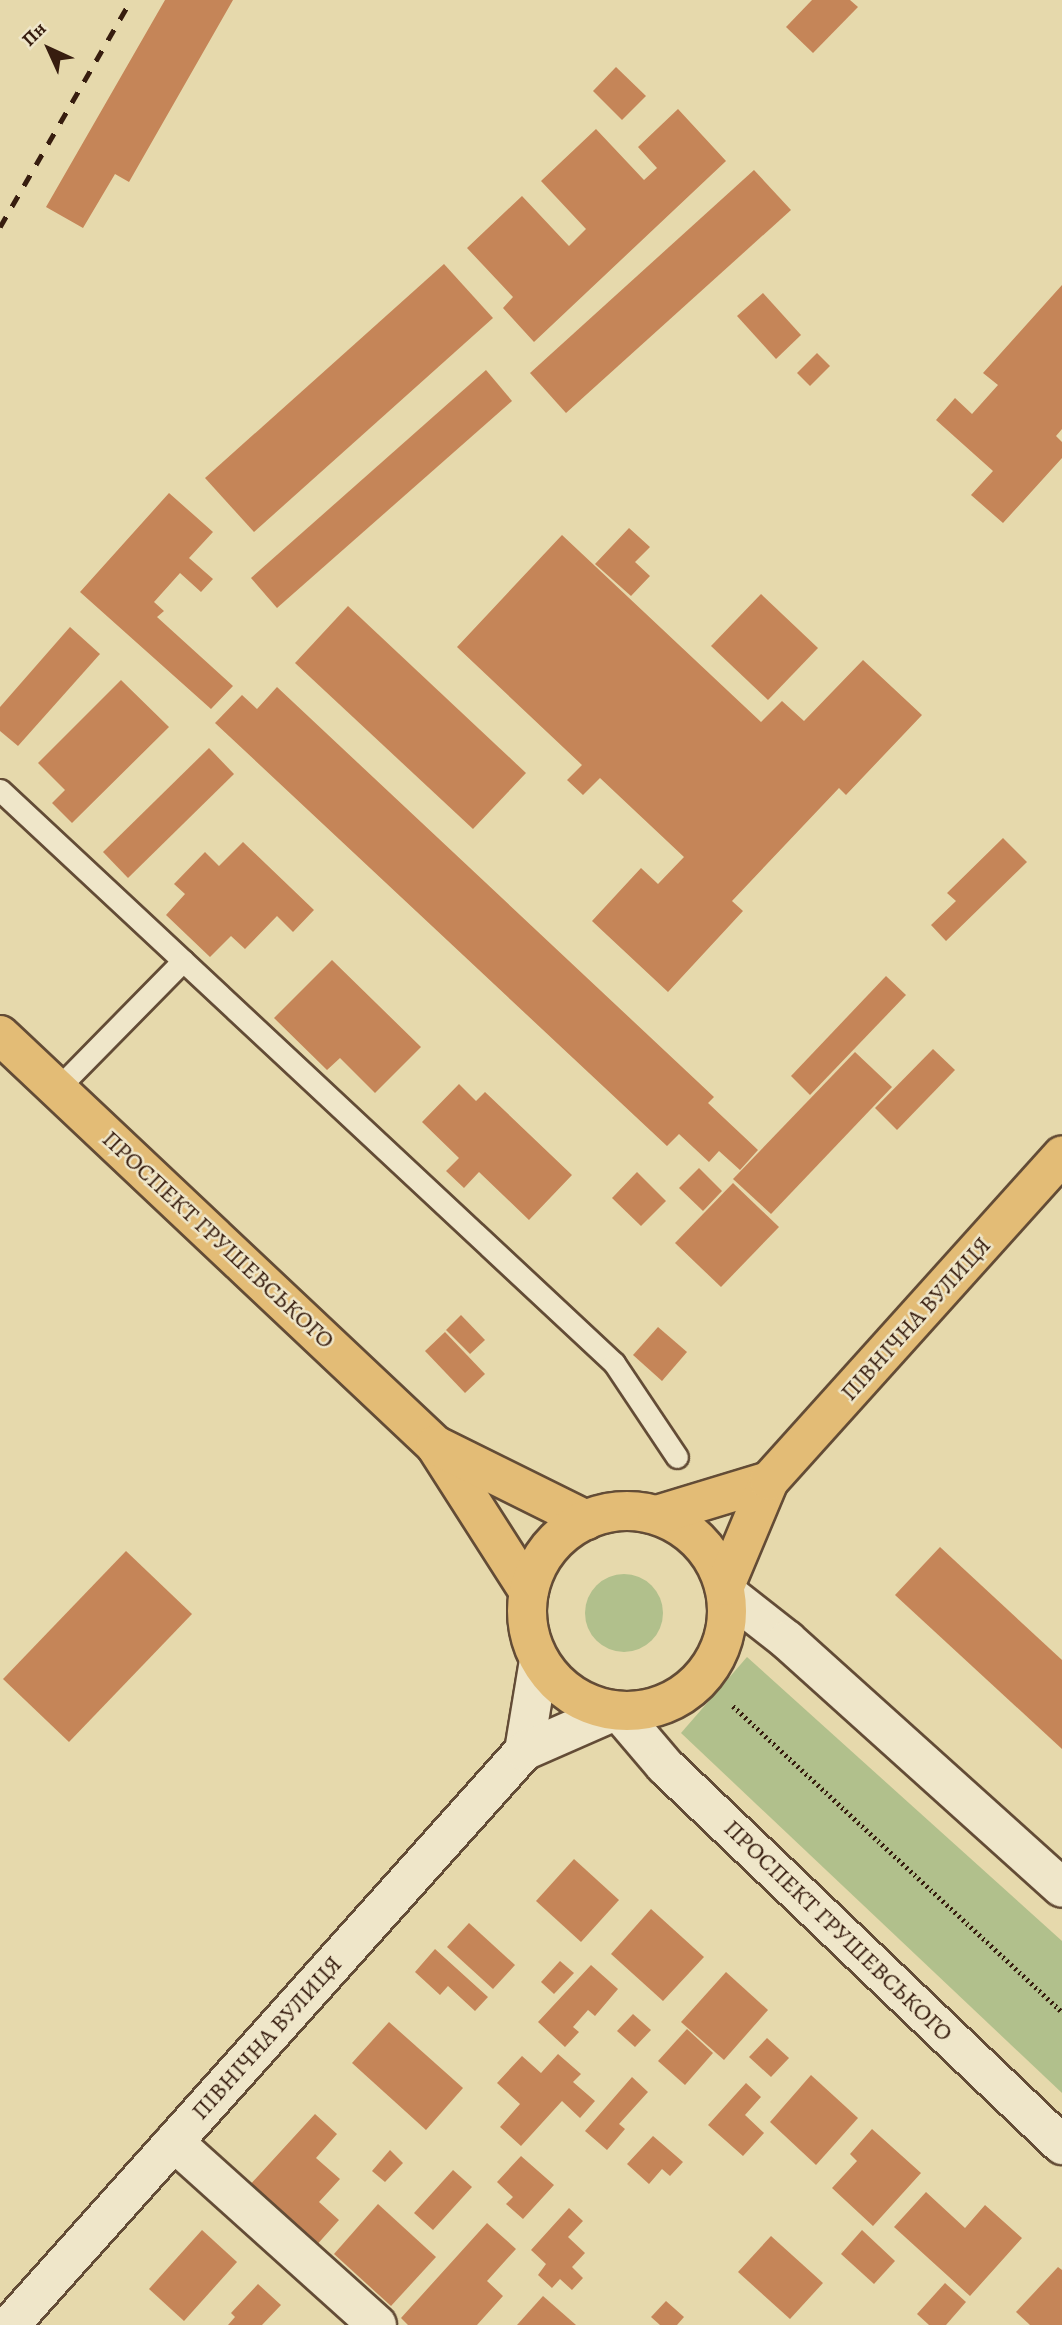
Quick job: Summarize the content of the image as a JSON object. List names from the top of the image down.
{
  "streets": {
    "main road": ["ПРОСПЕКТ ГРУШЕВСЬКОГО", "ПІВНІЧНА ВУЛИЦЯ"]
  },
  "crossings": [
    ["ПРОСПЕКТ ГРУШЕВСЬКОГО", "ПІВНІЧНА ВУЛИЦЯ"]
  ],
  "north": "top left"
}
